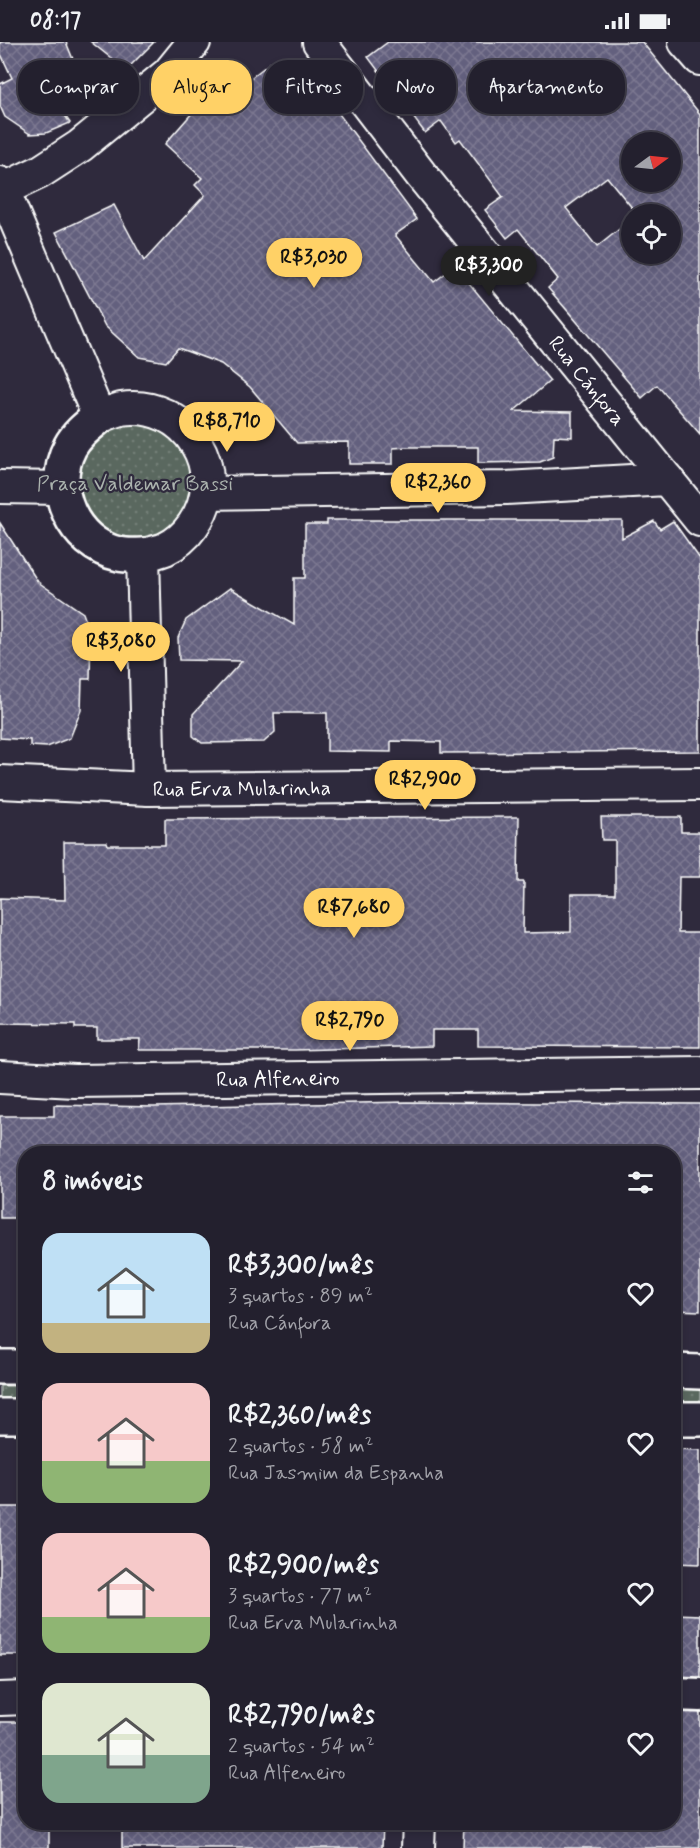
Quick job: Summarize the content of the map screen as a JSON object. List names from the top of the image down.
{
  "streets": {
    "street": ["Rua Cánfora", "Rua Erva Mularinha", "Rua Alfeneiro"]
  },
  "parks": ["Praça Valdemar Bassi"],
  "north": "right",
  "page": {
    "status": "08:17",
    "chip": [
      "Comprar",
      "Alugar",
      "Filtros",
      "Novo",
      "Apartamento"
    ],
    "price": [
      "R$3,030",
      "R$3,300",
      "R$8,710",
      "R$2,360",
      "R$3,080",
      "R$2,900",
      "R$7,680",
      "R$2,790"
    ],
    "heading": "8 imóveis",
    "list": [
      {
        "name": "R$3,300/mês",
        "note": "3 quartos · 89 m² · Rua Cánfora"
      },
      {
        "name": "R$2,360/mês",
        "note": "2 quartos · 58 m² · Rua Jasmim da Espanha"
      },
      {
        "name": "R$2,900/mês",
        "note": "3 quartos · 77 m² · Rua Erva Mularinha"
      },
      {
        "name": "R$2,790/mês",
        "note": "2 quartos · 54 m² · Rua Alfeneiro"
      }
    ]
  }
}
